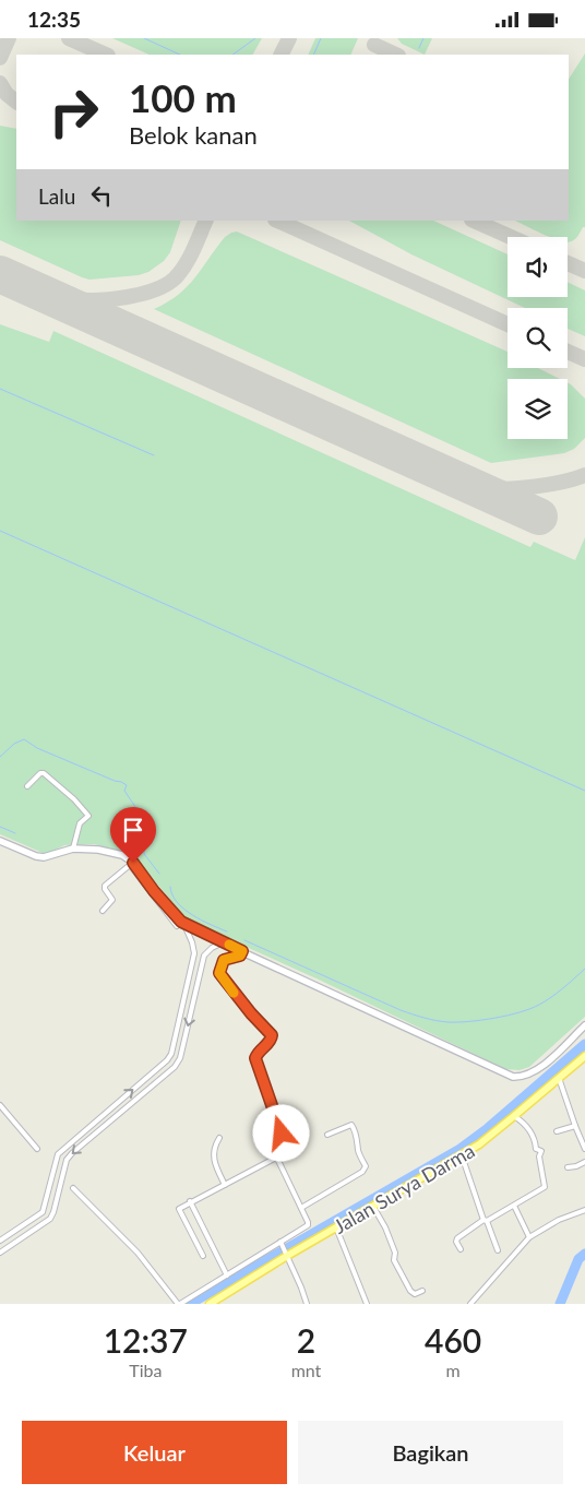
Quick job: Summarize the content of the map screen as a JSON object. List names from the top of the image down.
{
  "streets": {
    "main road": ["Jalan Surya Darma"]
  },
  "page": {
    "status": "12:35",
    "turn": ["100 m", "Belok kanan"],
    "then": "Lalu",
    "eta": [
      "12:37",
      "Tiba",
      "2",
      "mnt",
      "460",
      "m"
    ],
    "buttons": ["Keluar", "Bagikan"]
  }
}
